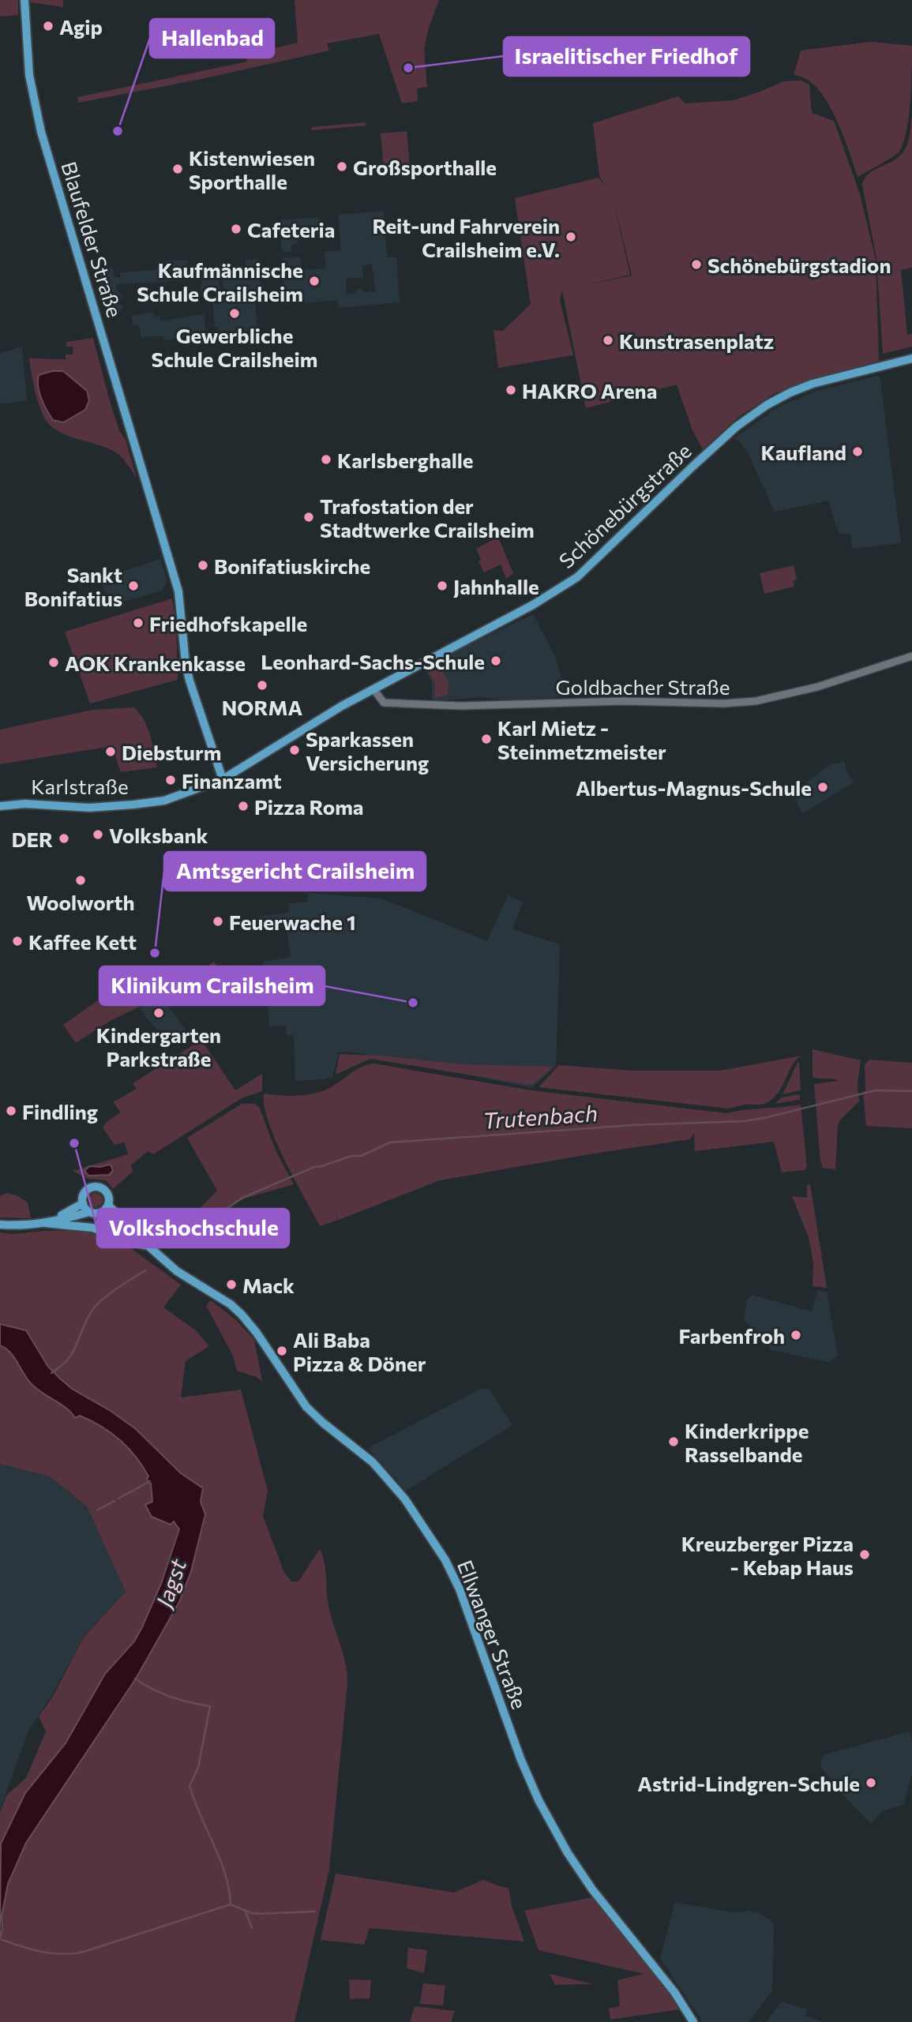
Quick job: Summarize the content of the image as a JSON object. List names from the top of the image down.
{
  "streets": {
    "main road": [
      "Blaufelder Straße",
      "Schönebürgstraße",
      "Karlstraße",
      "Ellwanger Straße"
    ],
    "street": ["Goldbacher Straße"]
  },
  "crossings": [
    ["Blaufelder Straße", "Schönebürgstraße"],
    ["Blaufelder Straße", "Karlstraße"],
    ["Schönebürgstraße", "Goldbacher Straße"],
    ["Schönebürgstraße", "Karlstraße"]
  ],
  "water": ["Trutenbach", "Jagst"],
  "places": [
    "Agip",
    "Israelitischer Friedhof",
    "Hallenbad",
    "Großsporthalle",
    "Kistenwiesen Sporthalle",
    "Cafeteria",
    "Reit-und Fahrverein Crailsheim e.V.",
    "Schönebürgstadion",
    "Kaufmännische Schule Crailsheim",
    "Gewerbliche Schule Crailsheim",
    "Kunstrasenplatz",
    "HAKRO Arena",
    "Kaufland",
    "Karlsberghalle",
    "Trafostation der Stadtwerke Crailsheim",
    "Bonifatiuskirche",
    "Sankt Bonifatius",
    "Jahnhalle",
    "Friedhofskapelle",
    "Leonhard-Sachs-Schule",
    "AOK Krankenkasse",
    "NORMA",
    "Karl Mietz - Steinmetzmeister",
    "Sparkassen Versicherung",
    "Diebsturm",
    "Finanzamt",
    "Albertus-Magnus-Schule",
    "Pizza Roma",
    "Volksbank",
    "DER",
    "Woolworth",
    "Feuerwache 1",
    "Kaffee Kett",
    "Amtsgericht Crailsheim",
    "Klinikum Crailsheim",
    "Kindergarten Parkstraße",
    "Findling",
    "Volkshochschule",
    "Mack",
    "Farbenfroh",
    "Ali Baba Pizza & Döner",
    "Kinderkrippe Rasselbande",
    "Kreuzberger Pizza - Kebap Haus",
    "Astrid-Lindgren-Schule"
  ]
}
